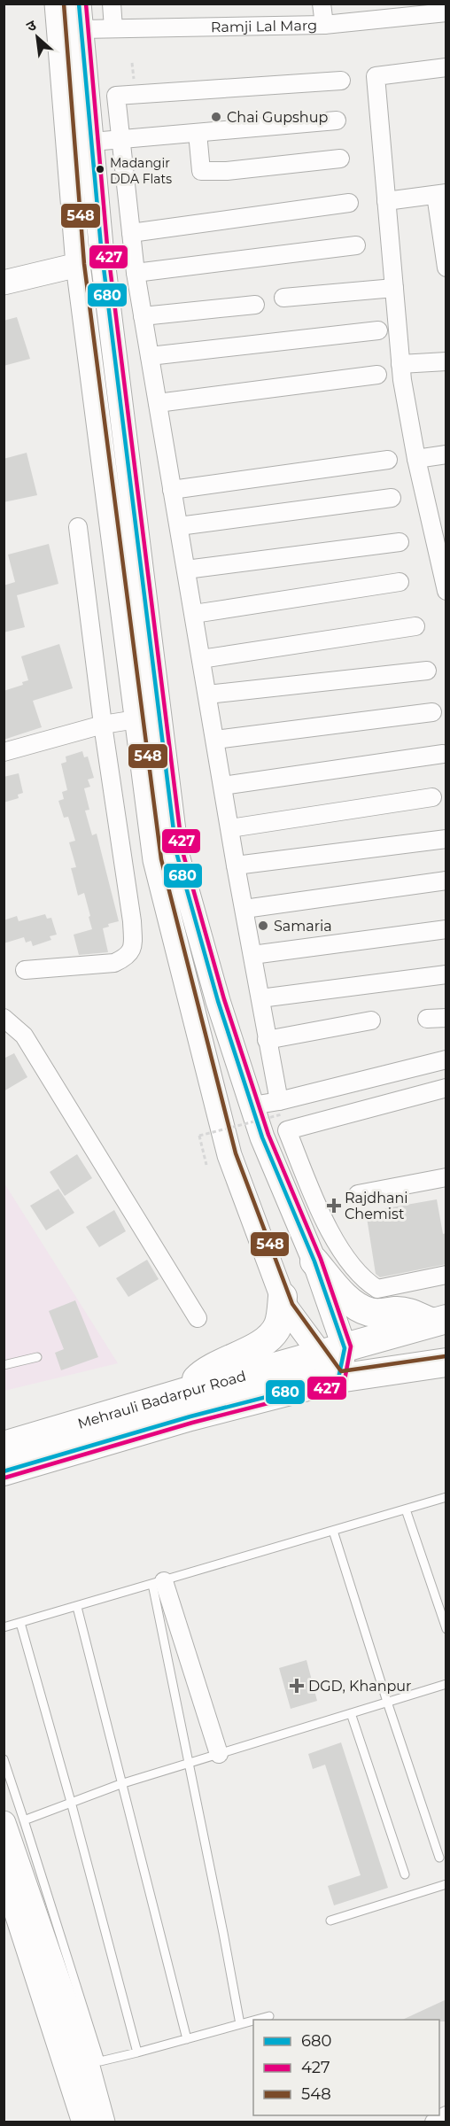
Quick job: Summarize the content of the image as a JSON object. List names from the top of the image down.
{
  "streets": {
    "main road": ["Mehrauli Badarpur Road"],
    "street": ["Ramji Lal Marg"]
  },
  "places": {
    "other": ["Chai Gupshup", "Madangir DDA Flats", "Samaria"],
    "health": ["Rajdhani Chemist", "DGD, Khanpur"]
  },
  "lines": ["transit line 680", "transit line 427", "transit line 548"],
  "legend": ["680", "427", "548"],
  "north": "top left"
}
